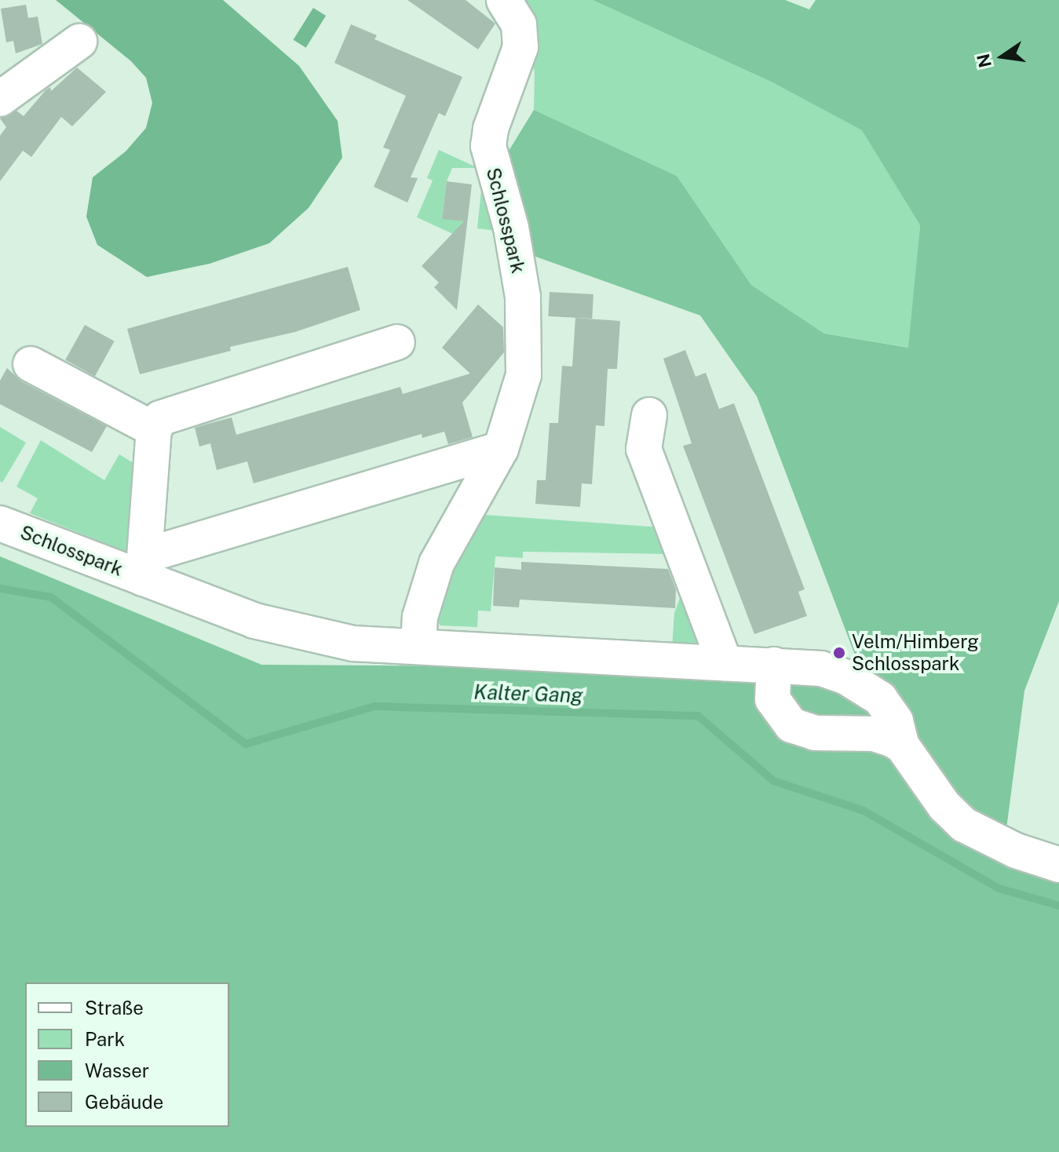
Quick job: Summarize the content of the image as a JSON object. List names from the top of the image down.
{
  "streets": {
    "street": ["Schlosspark"]
  },
  "water": ["Kalter Gang"],
  "places": ["Velm/Himberg Schlosspark"],
  "legend": [
    "Straße",
    "Park",
    "Wasser",
    "Gebäude"
  ],
  "north": "left"
}
